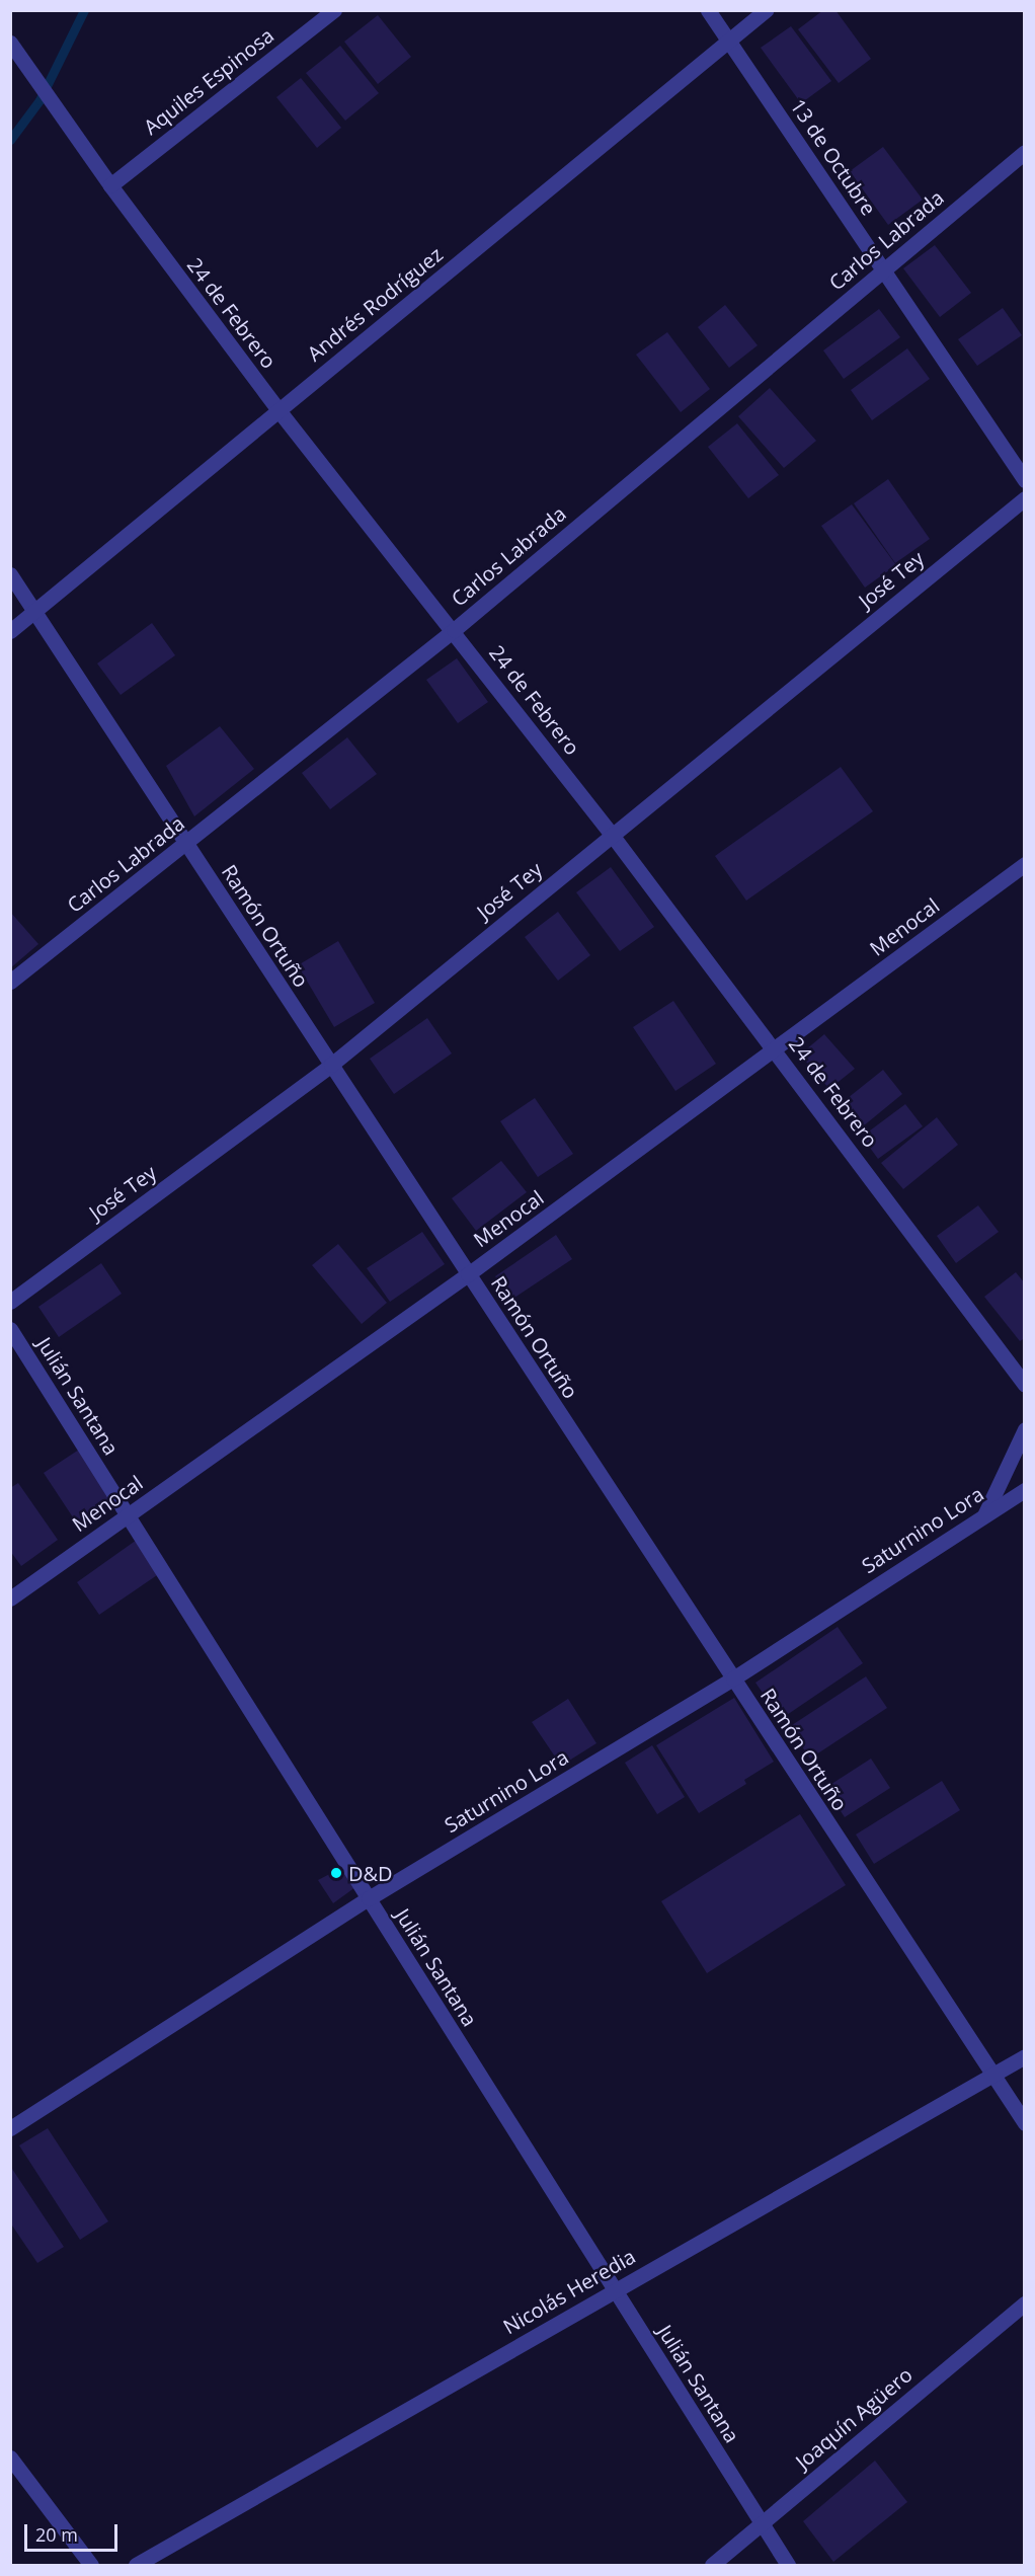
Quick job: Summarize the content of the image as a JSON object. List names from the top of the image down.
{
  "streets": {
    "street": [
      "Aquiles Espinosa",
      "13 de Octubre",
      "Carlos Labrada",
      "Andrés Rodríguez",
      "24 de Febrero",
      "José Tey",
      "Ramón Ortuño",
      "Menocal",
      "Julián Santana",
      "Saturnino Lora",
      "Nicolás Heredia",
      "Joaquín Agüero"
    ]
  },
  "crossings": [
    ["Aquiles Espinosa", "24 de Febrero"],
    ["13 de Octubre", "Carlos Labrada"],
    ["13 de Octubre", "Andrés Rodríguez"],
    ["Carlos Labrada", "24 de Febrero"],
    ["Carlos Labrada", "Ramón Ortuño"],
    ["Andrés Rodríguez", "24 de Febrero"],
    ["Andrés Rodríguez", "Ramón Ortuño"],
    ["24 de Febrero", "José Tey"],
    ["24 de Febrero", "Menocal"],
    ["José Tey", "Ramón Ortuño"],
    ["Ramón Ortuño", "Menocal"],
    ["Ramón Ortuño", "Saturnino Lora"],
    ["Ramón Ortuño", "Nicolás Heredia"],
    ["Menocal", "Julián Santana"],
    ["Julián Santana", "Saturnino Lora"],
    ["Julián Santana", "Nicolás Heredia"],
    ["Julián Santana", "Joaquín Agüero"]
  ],
  "places": ["D&D"],
  "scale_bar": "20 m"
}
